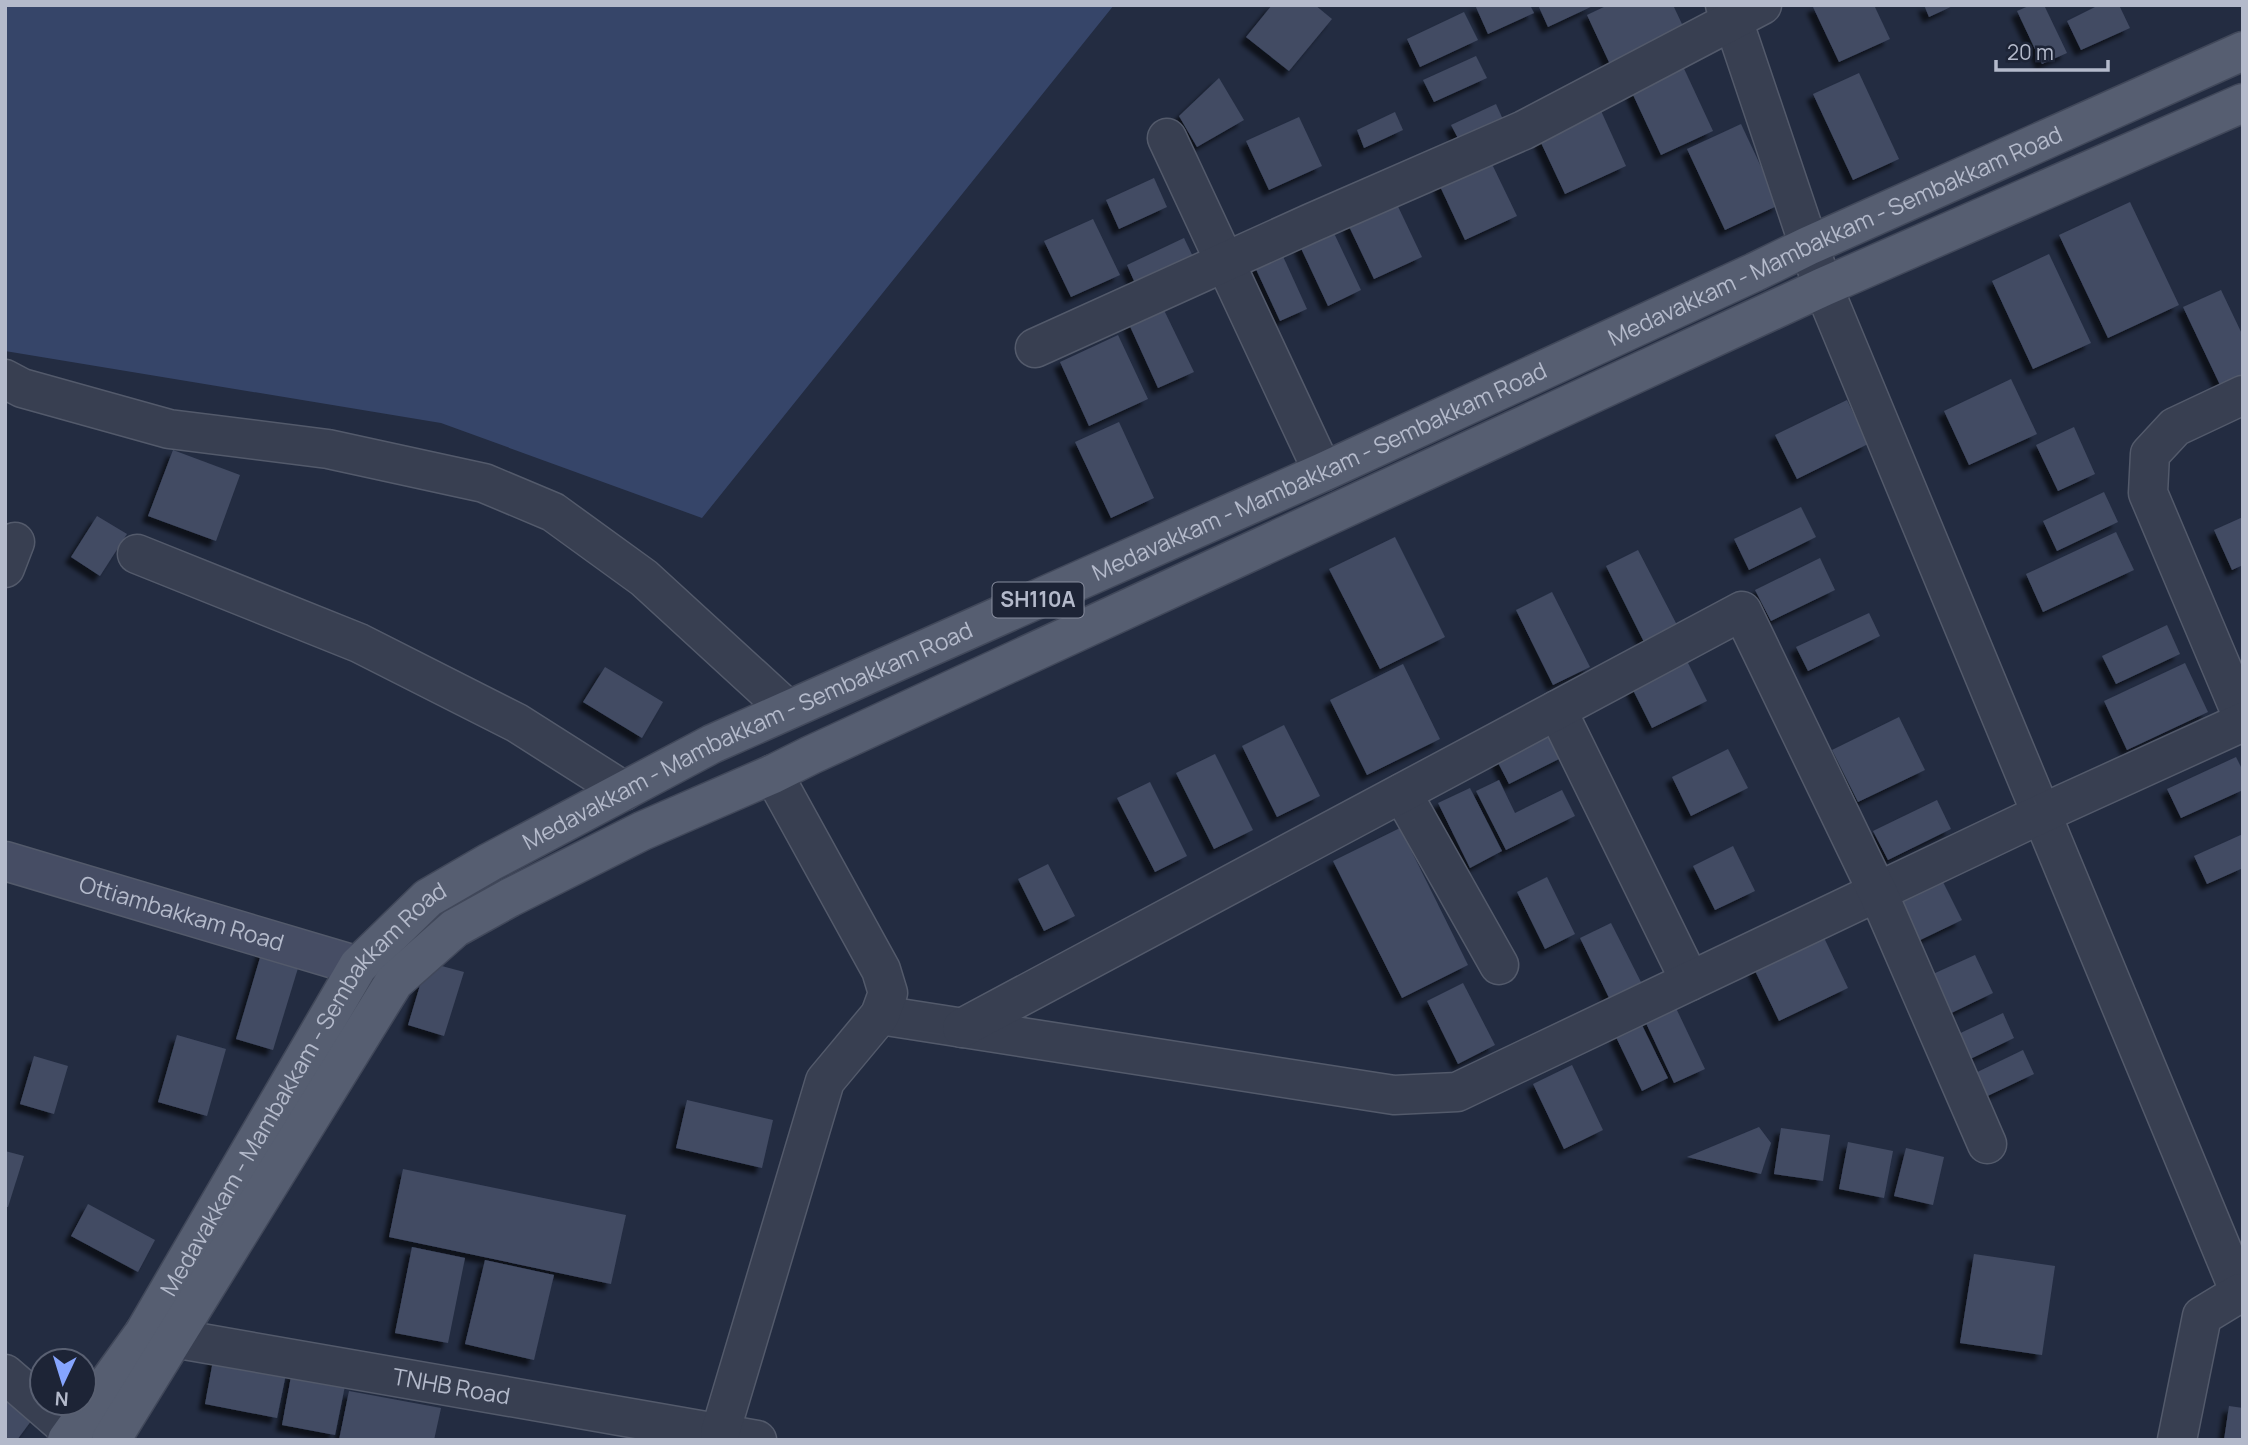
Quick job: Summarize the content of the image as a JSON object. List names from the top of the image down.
{
  "streets": {
    "main road": ["Medavakkam - Mambakkam - Sembakkam Road", "SH110A"],
    "street": ["Ottiambakkam Road", "TNHB Road"]
  },
  "crossings": [
    ["Medavakkam - Mambakkam - Sembakkam Road", "Ottiambakkam Road"],
    ["Medavakkam - Mambakkam - Sembakkam Road", "TNHB Road"]
  ],
  "scale_bar": "20 m",
  "north": "bottom"
}
